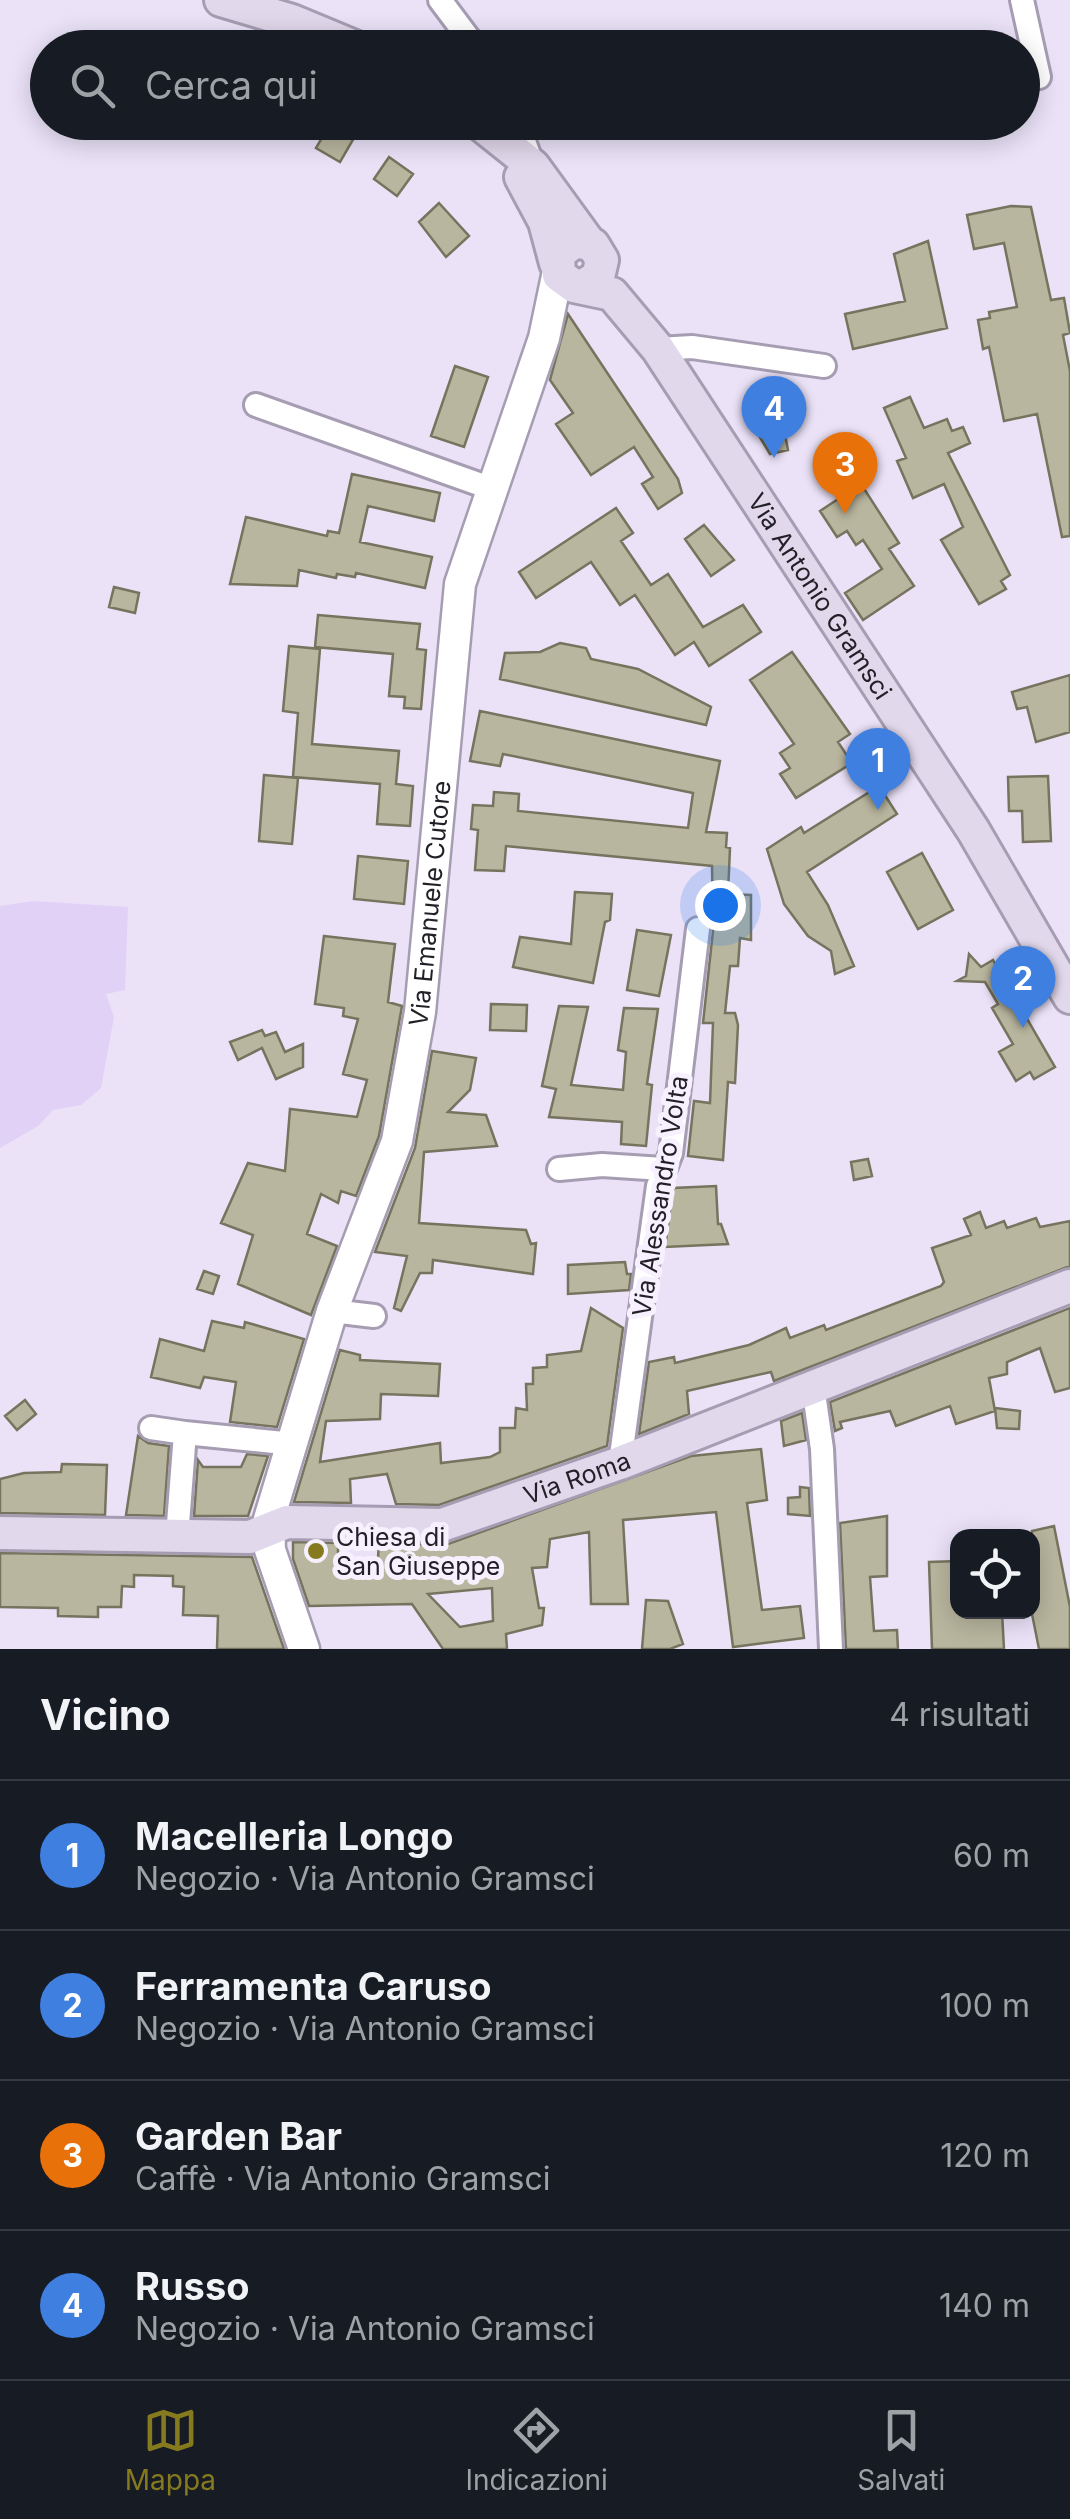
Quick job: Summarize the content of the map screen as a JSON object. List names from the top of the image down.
{
  "streets": {
    "main road": ["Via Antonio Gramsci", "Via Roma"],
    "street": ["Via Emanuele Cutore", "Via Alessandro Volta"]
  },
  "crossings": [
    ["Via Emanuele Cutore", "Via Roma"],
    ["Via Alessandro Volta", "Via Roma"]
  ],
  "places": ["Chiesa di San Giuseppe"],
  "page": {
    "search": "Cerca qui",
    "pins": [
      "4",
      "3",
      "1",
      "2"
    ],
    "heading": ["Vicino", "4 risultati"],
    "list": [
      {
        "mark": "1",
        "name": "Macelleria Longo",
        "note": "Negozio · Via Antonio Gramsci",
        "value": "60 m"
      },
      {
        "mark": "2",
        "name": "Ferramenta Caruso",
        "note": "Negozio · Via Antonio Gramsci",
        "value": "100 m"
      },
      {
        "mark": "3",
        "name": "Garden Bar",
        "note": "Caffè · Via Antonio Gramsci",
        "value": "120 m"
      },
      {
        "mark": "4",
        "name": "Russo",
        "note": "Negozio · Via Antonio Gramsci",
        "value": "140 m"
      }
    ],
    "nav": ["Mappa", "Indicazioni", "Salvati"]
  }
}
